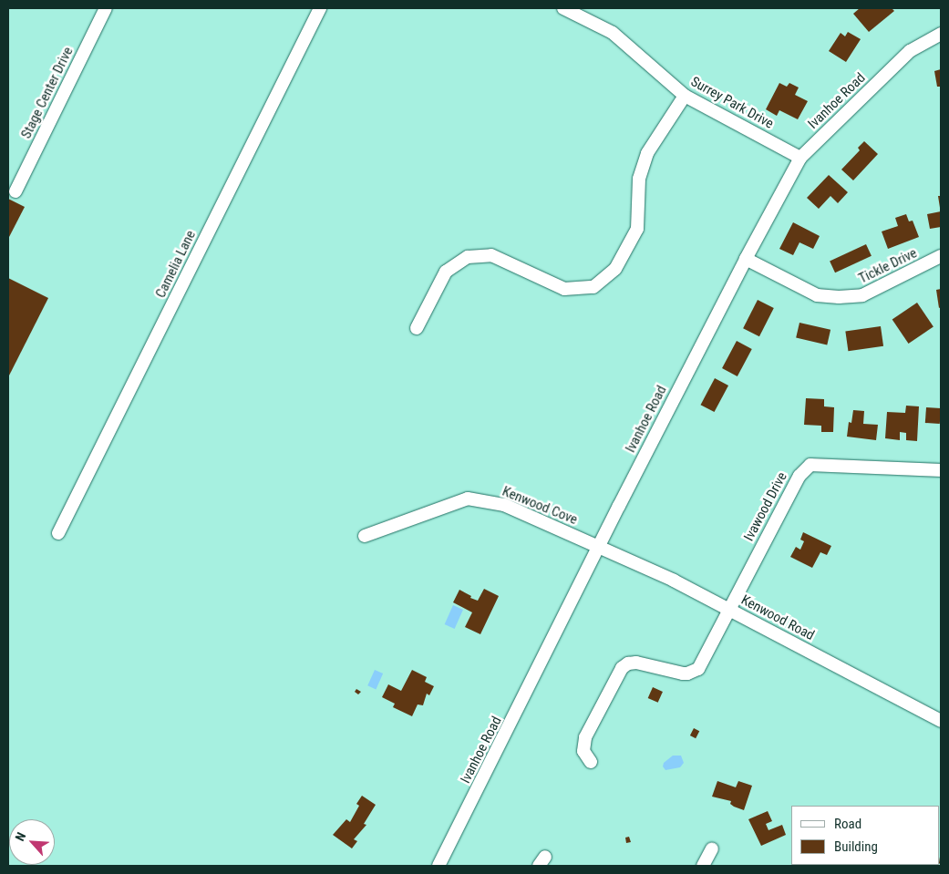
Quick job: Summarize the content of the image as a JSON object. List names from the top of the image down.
{
  "streets": {
    "street": [
      "Stage Center Drive",
      "Ivanhoe Road",
      "Surrey Park Drive",
      "Camelia Lane",
      "Tickle Drive",
      "Kenwood Cove",
      "Ivawood Drive",
      "Kenwood Road"
    ]
  },
  "crossings": [
    ["Ivanhoe Road", "Surrey Park Drive"],
    ["Ivanhoe Road", "Tickle Drive"],
    ["Ivanhoe Road", "Kenwood Cove"],
    ["Ivanhoe Road", "Kenwood Road"],
    ["Kenwood Cove", "Kenwood Road"],
    ["Ivawood Drive", "Kenwood Road"]
  ],
  "legend": ["Road", "Building"],
  "north": "top left"
}
